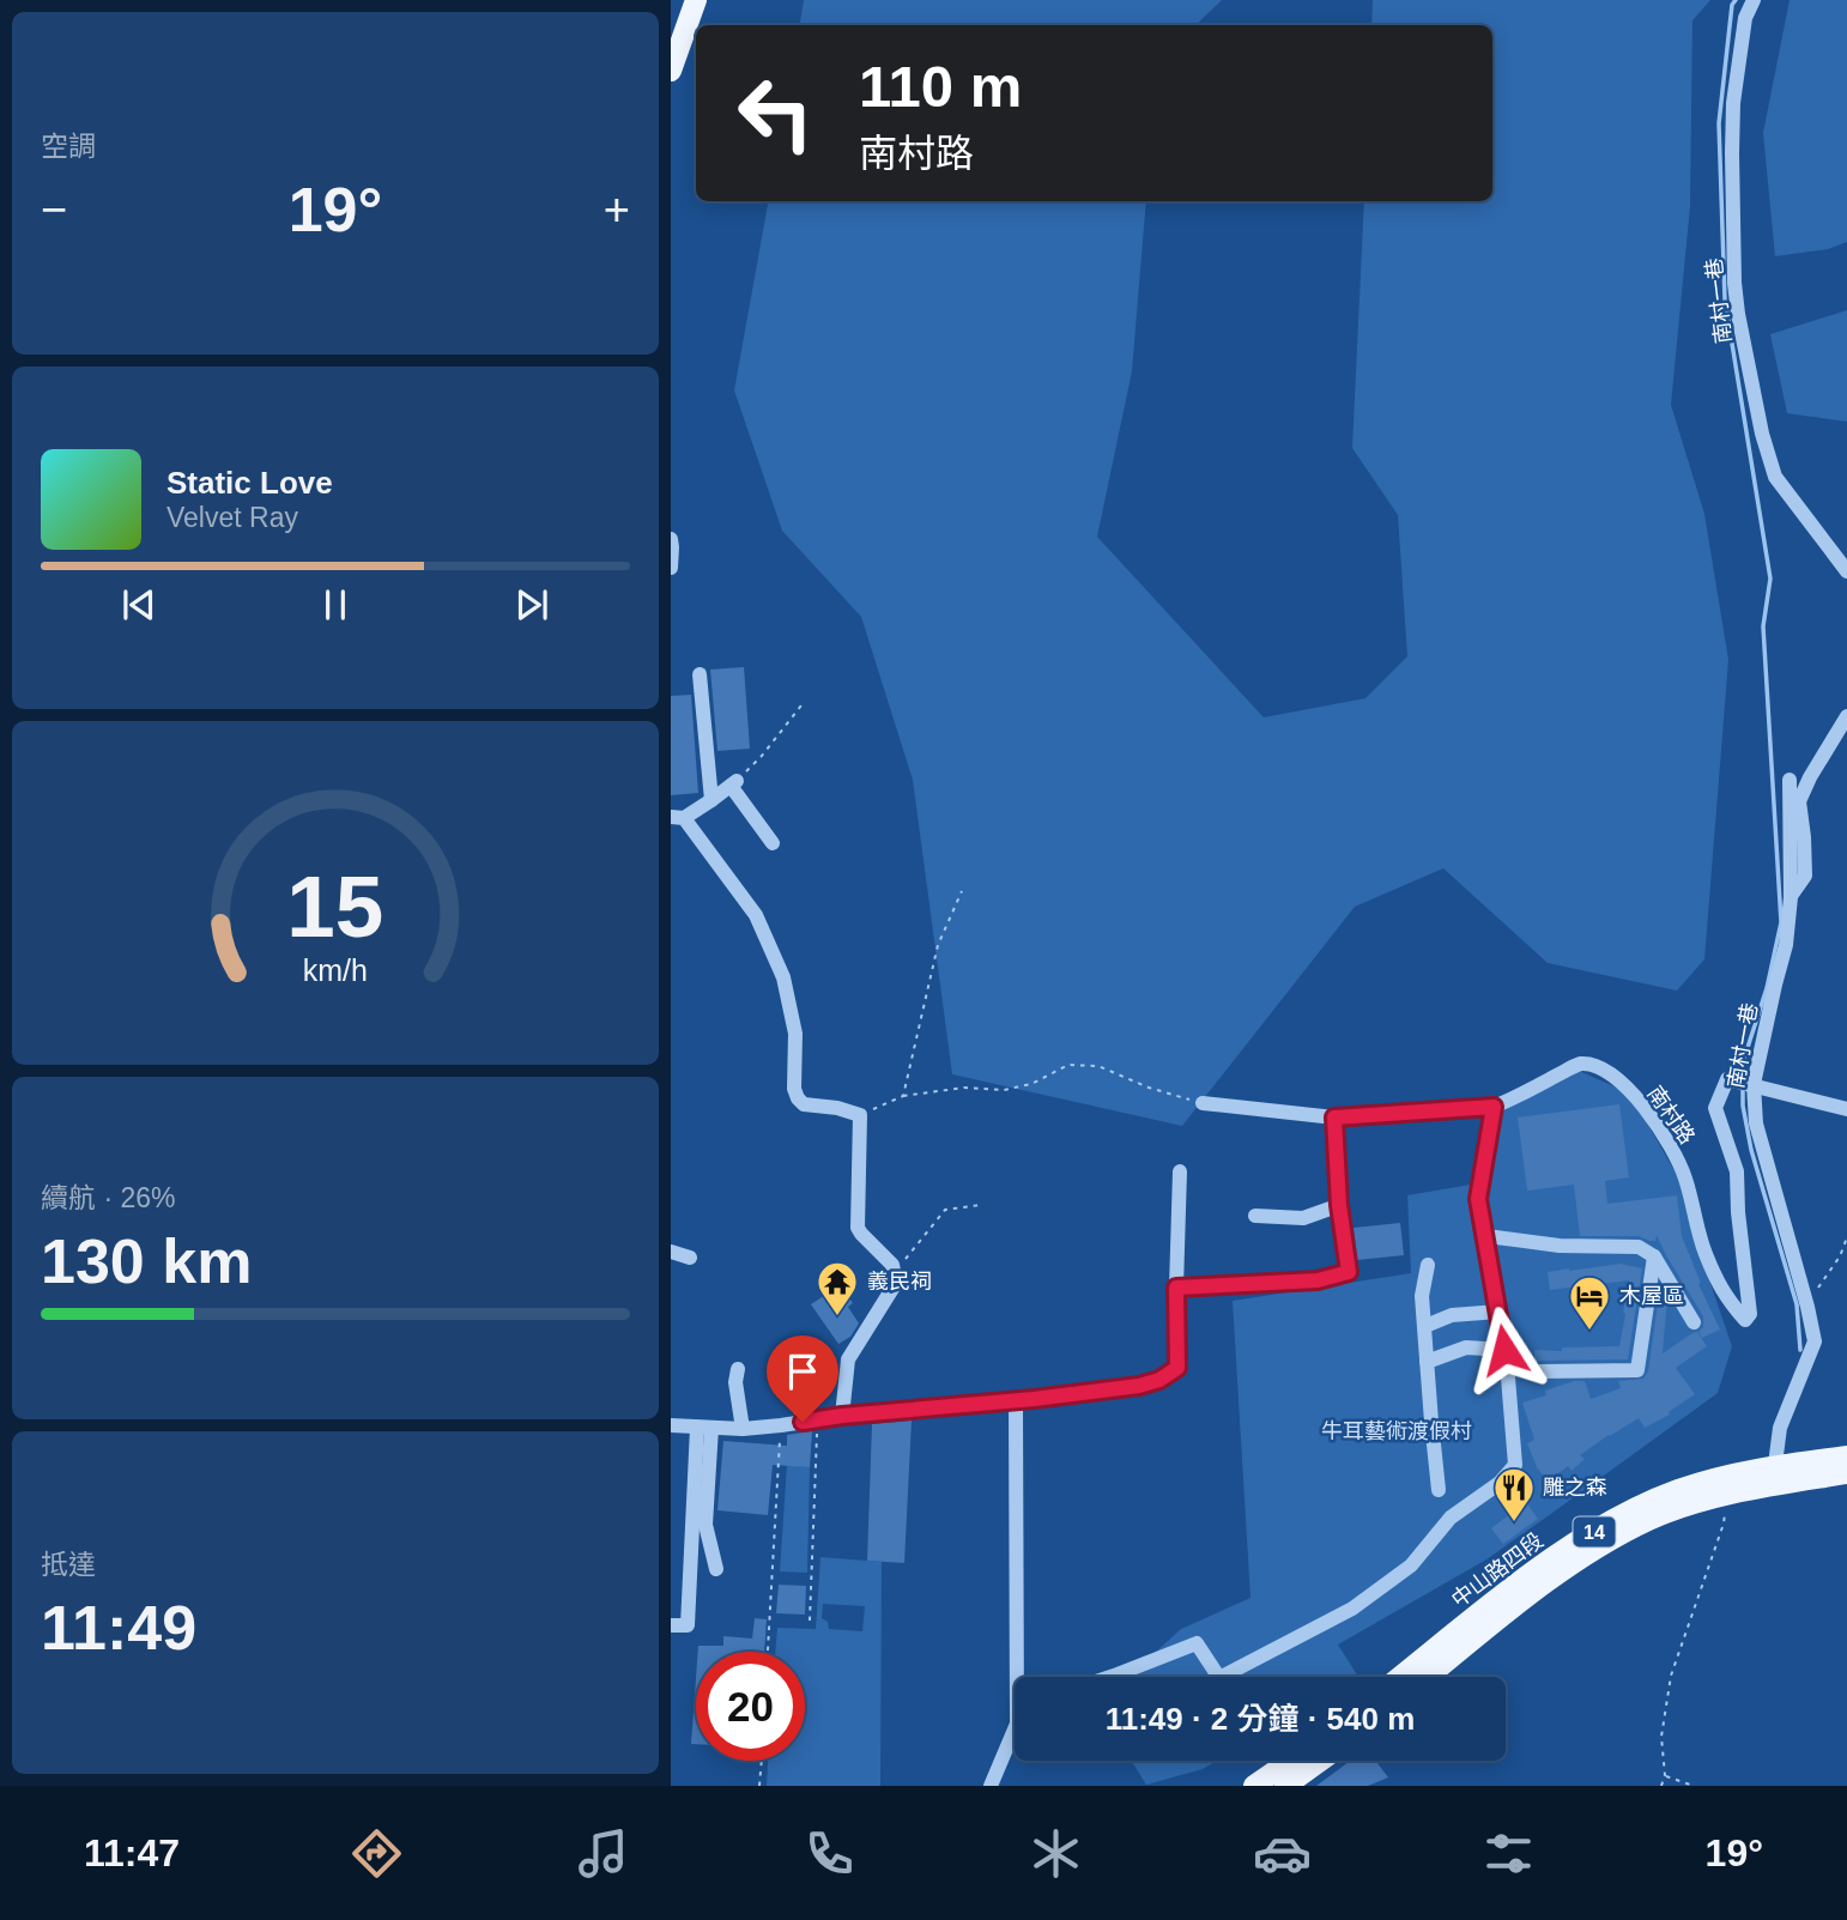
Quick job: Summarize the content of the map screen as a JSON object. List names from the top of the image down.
{
  "streets": {
    "main road": ["14", "中山路四段"],
    "street": ["南村一巷", "南村路"]
  },
  "crossings": [
    ["南村一巷", "南村路"],
    ["南村一巷", "中山路四段"]
  ],
  "parks": ["牛耳藝術渡假村"],
  "places": {
    "temple": ["義民祠"],
    "hotel": ["木屋區"],
    "restaurant": ["雕之森"]
  },
  "page": {
    "tile": [
      "空調",
      ["續航 · 26%", "130 km"],
      ["抵達", "11:49"]
    ],
    "turn": ["110 m", "南村路"],
    "heat": ["−", "19°", "+"],
    "song": ["Static Love", "Velvet Ray"],
    "limit": "20",
    "trip": "11:49 · 2 分鐘 · 540 m",
    "tabs": ["11:47", "19°"],
    "gauge": ["15", "km/h"]
  }
}
